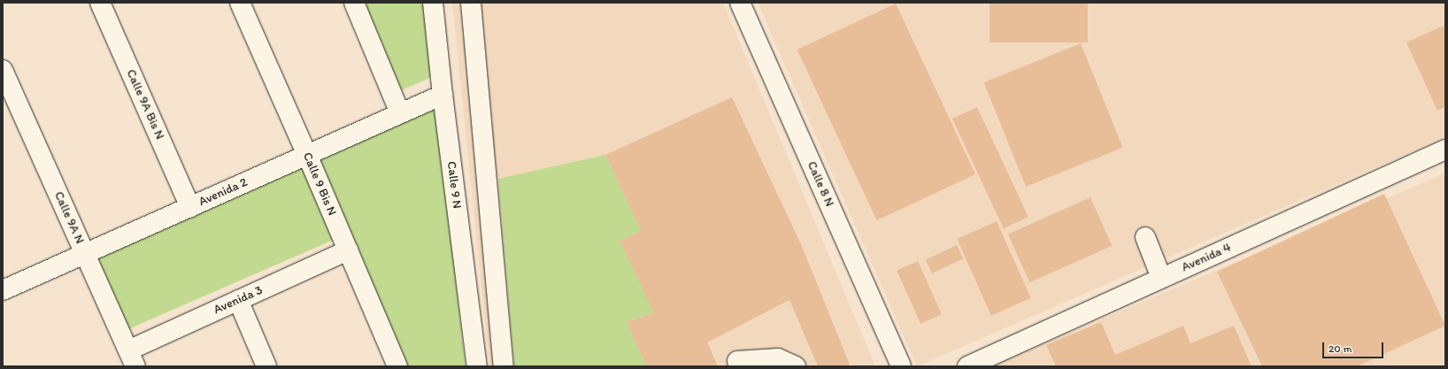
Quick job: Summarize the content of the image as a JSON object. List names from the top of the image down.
{
  "streets": {
    "street": [
      "Calle 9A Bis N",
      "Calle 9 Bis N",
      "Calle 8 N",
      "Calle 9 N",
      "Avenida 2",
      "Calle 9A N",
      "Avenida 4",
      "Avenida 3"
    ]
  },
  "crossings": [
    ["Calle 9A Bis N", "Avenida 2"],
    ["Calle 9 Bis N", "Avenida 2"],
    ["Calle 9 Bis N", "Avenida 3"],
    ["Calle 9 N", "Avenida 2"],
    ["Avenida 2", "Calle 9A N"],
    ["Calle 9A N", "Avenida 3"]
  ],
  "scale_bar": "20 m"
}
